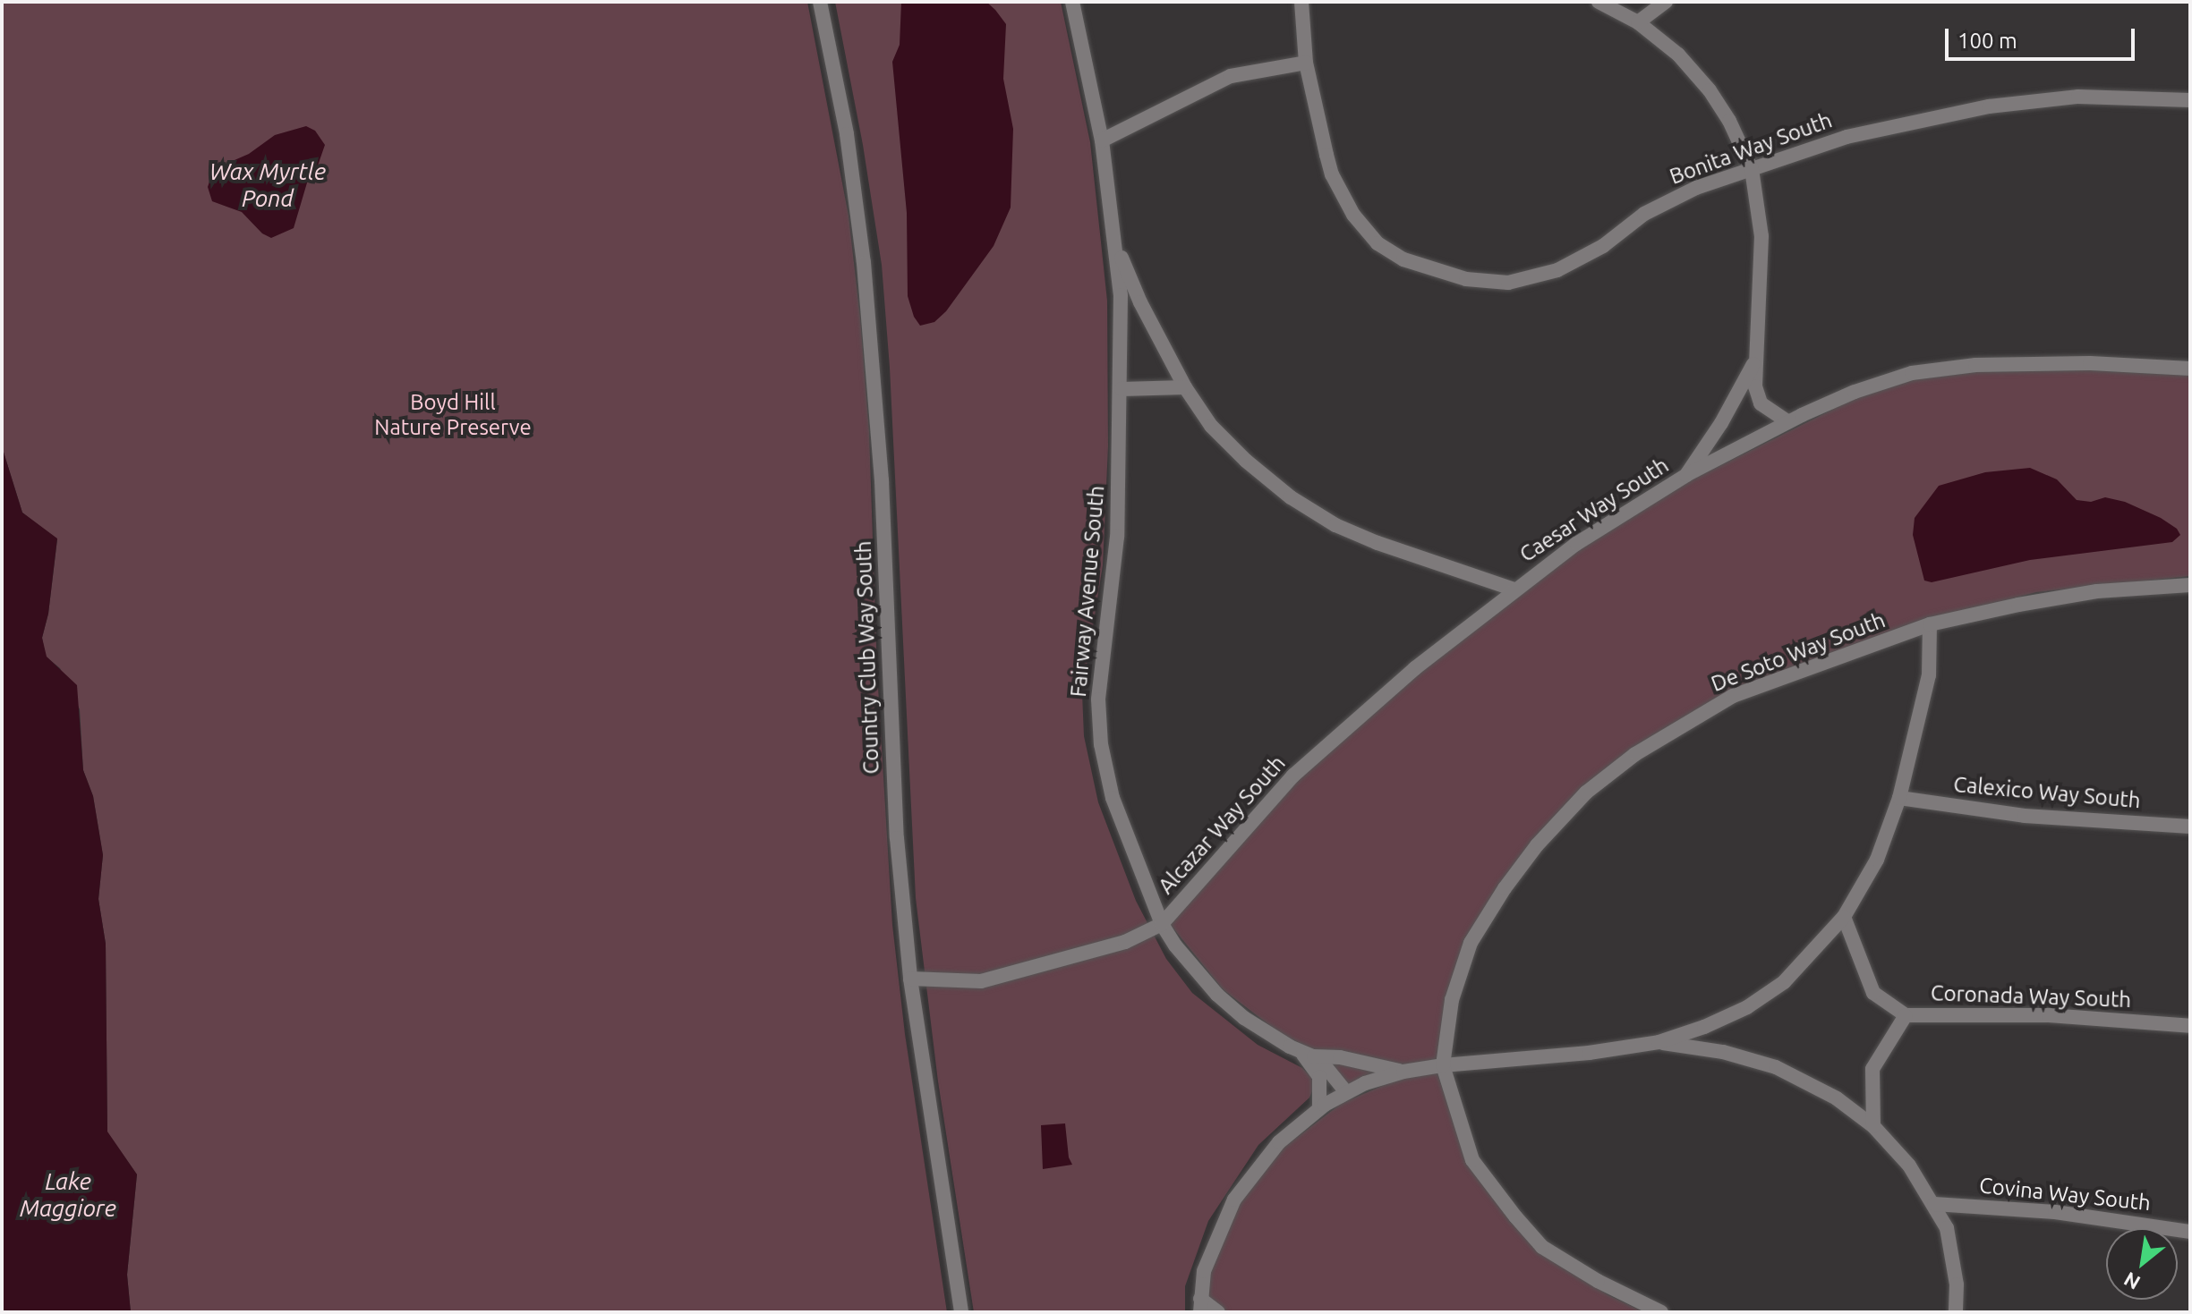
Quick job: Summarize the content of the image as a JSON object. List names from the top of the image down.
{
  "streets": {
    "street": [
      "Bonita Way South",
      "Caesar Way South",
      "Fairway Avenue South",
      "De Soto Way South",
      "Country Club Way South",
      "Calexico Way South",
      "Alcazar Way South",
      "Coronada Way South",
      "Covina Way South"
    ]
  },
  "crossings": [
    ["Caesar Way South", "Fairway Avenue South"],
    ["Caesar Way South", "Alcazar Way South"],
    ["Fairway Avenue South", "Alcazar Way South"],
    ["Country Club Way South", "Alcazar Way South"]
  ],
  "water": ["Wax Myrtle Pond", "Lake Maggiore"],
  "parks": ["Boyd Hill Nature Preserve"],
  "scale_bar": "100 m",
  "north": "bottom left"
}
